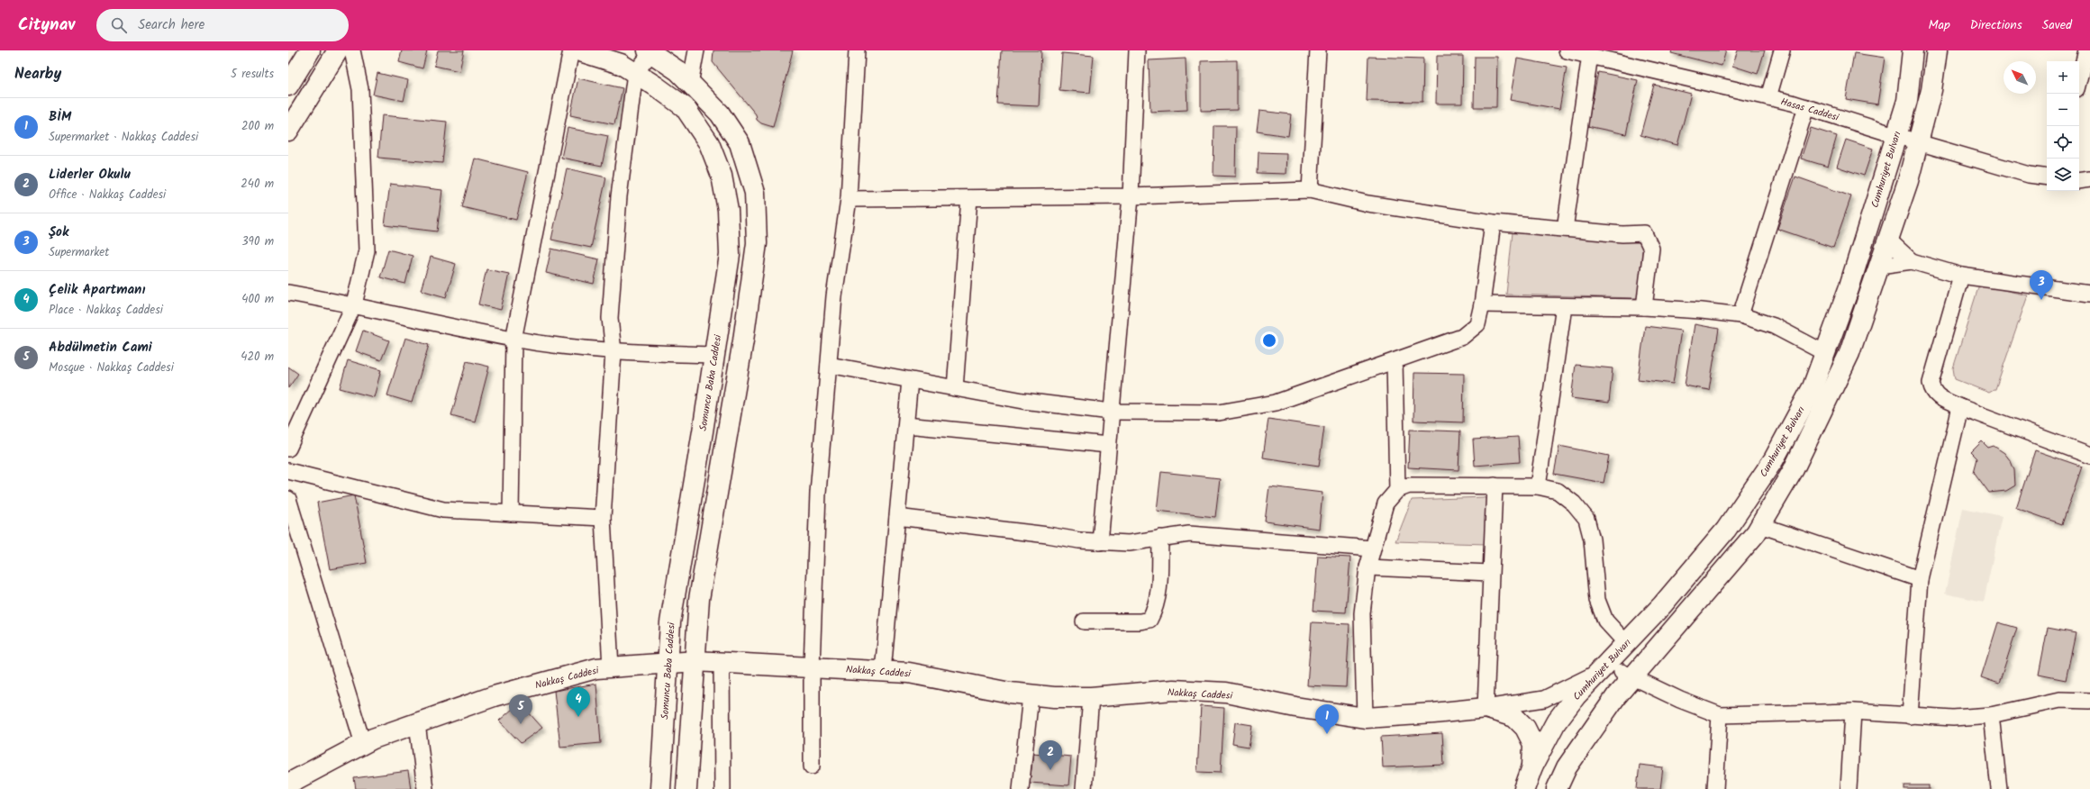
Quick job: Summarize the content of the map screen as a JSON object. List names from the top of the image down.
{
  "streets": {
    "main road": ["Cumhuriyet Bulvarı", "Somuncu Baba Caddesi", "Nakkaş Caddesi"],
    "street": ["Hasas Caddesi"]
  },
  "crossings": [
    ["Hasas Caddesi", "Cumhuriyet Bulvarı"],
    ["Somuncu Baba Caddesi", "Nakkaş Caddesi"]
  ],
  "north": "top left",
  "page": {
    "header": "Citynav",
    "search": "Search here",
    "nav": ["Map", "Directions", "Saved"],
    "heading": ["Nearby", "5 results"],
    "map_buttons": ["+", "−"],
    "list": [
      {
        "mark": "1",
        "name": "BİM",
        "note": "Supermarket · Nakkaş Caddesi",
        "value": "200 m"
      },
      {
        "mark": "2",
        "name": "Liderler Okulu",
        "note": "Office · Nakkaş Caddesi",
        "value": "240 m"
      },
      {
        "mark": "3",
        "name": "Şok",
        "note": "Supermarket",
        "value": "390 m"
      },
      {
        "mark": "4",
        "name": "Çelik Apartmanı",
        "note": "Place · Nakkaş Caddesi",
        "value": "400 m"
      },
      {
        "mark": "5",
        "name": "Abdülmetin Cami",
        "note": "Mosque · Nakkaş Caddesi",
        "value": "420 m"
      }
    ],
    "pins": [
      "3",
      "4",
      "5",
      "1",
      "2"
    ]
  }
}
